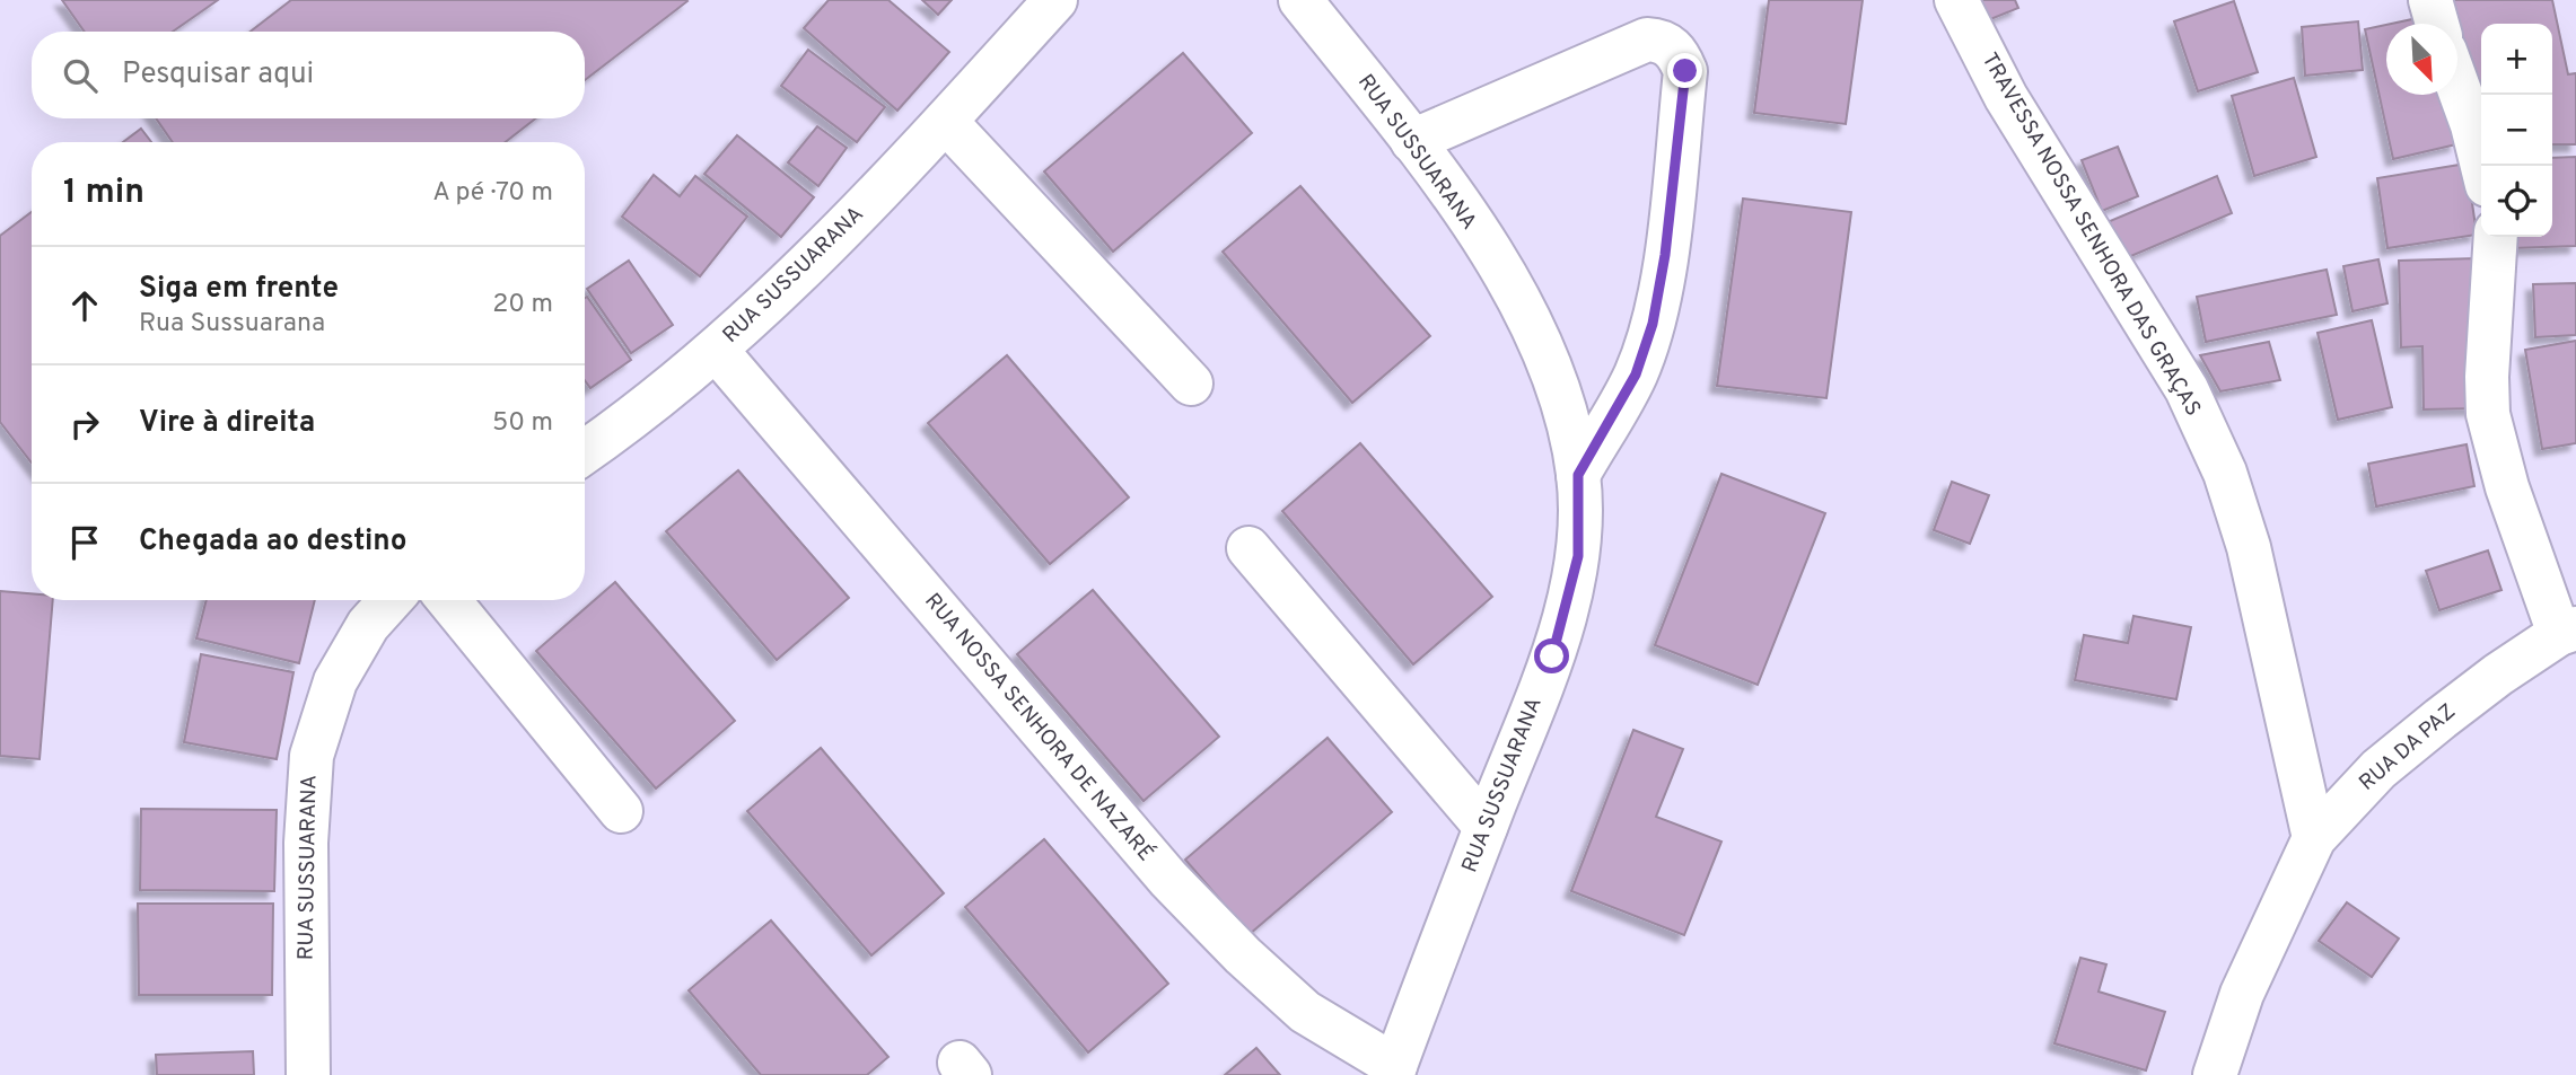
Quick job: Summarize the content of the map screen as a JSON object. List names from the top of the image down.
{
  "streets": {
    "street": [
      "RUA SUSSUARANA",
      "TRAVESSA NOSSA SENHORA DAS GRAÇAS",
      "RUA NOSSA SENHORA DE NAZARÉ",
      "RUA DA PAZ"
    ]
  },
  "crossings": [
    ["RUA SUSSUARANA", "RUA NOSSA SENHORA DE NAZARÉ"],
    ["TRAVESSA NOSSA SENHORA DAS GRAÇAS", "RUA DA PAZ"]
  ],
  "north": "bottom right",
  "page": {
    "map_buttons": ["+", "−"],
    "search": "Pesquisar aqui",
    "heading": ["1 min", "A pé · 70 m"],
    "list": [
      ["Siga em frente", "Rua Sussuarana", "20 m"],
      ["Vire à direita", "50 m"],
      "Chegada ao destino"
    ]
  }
}
